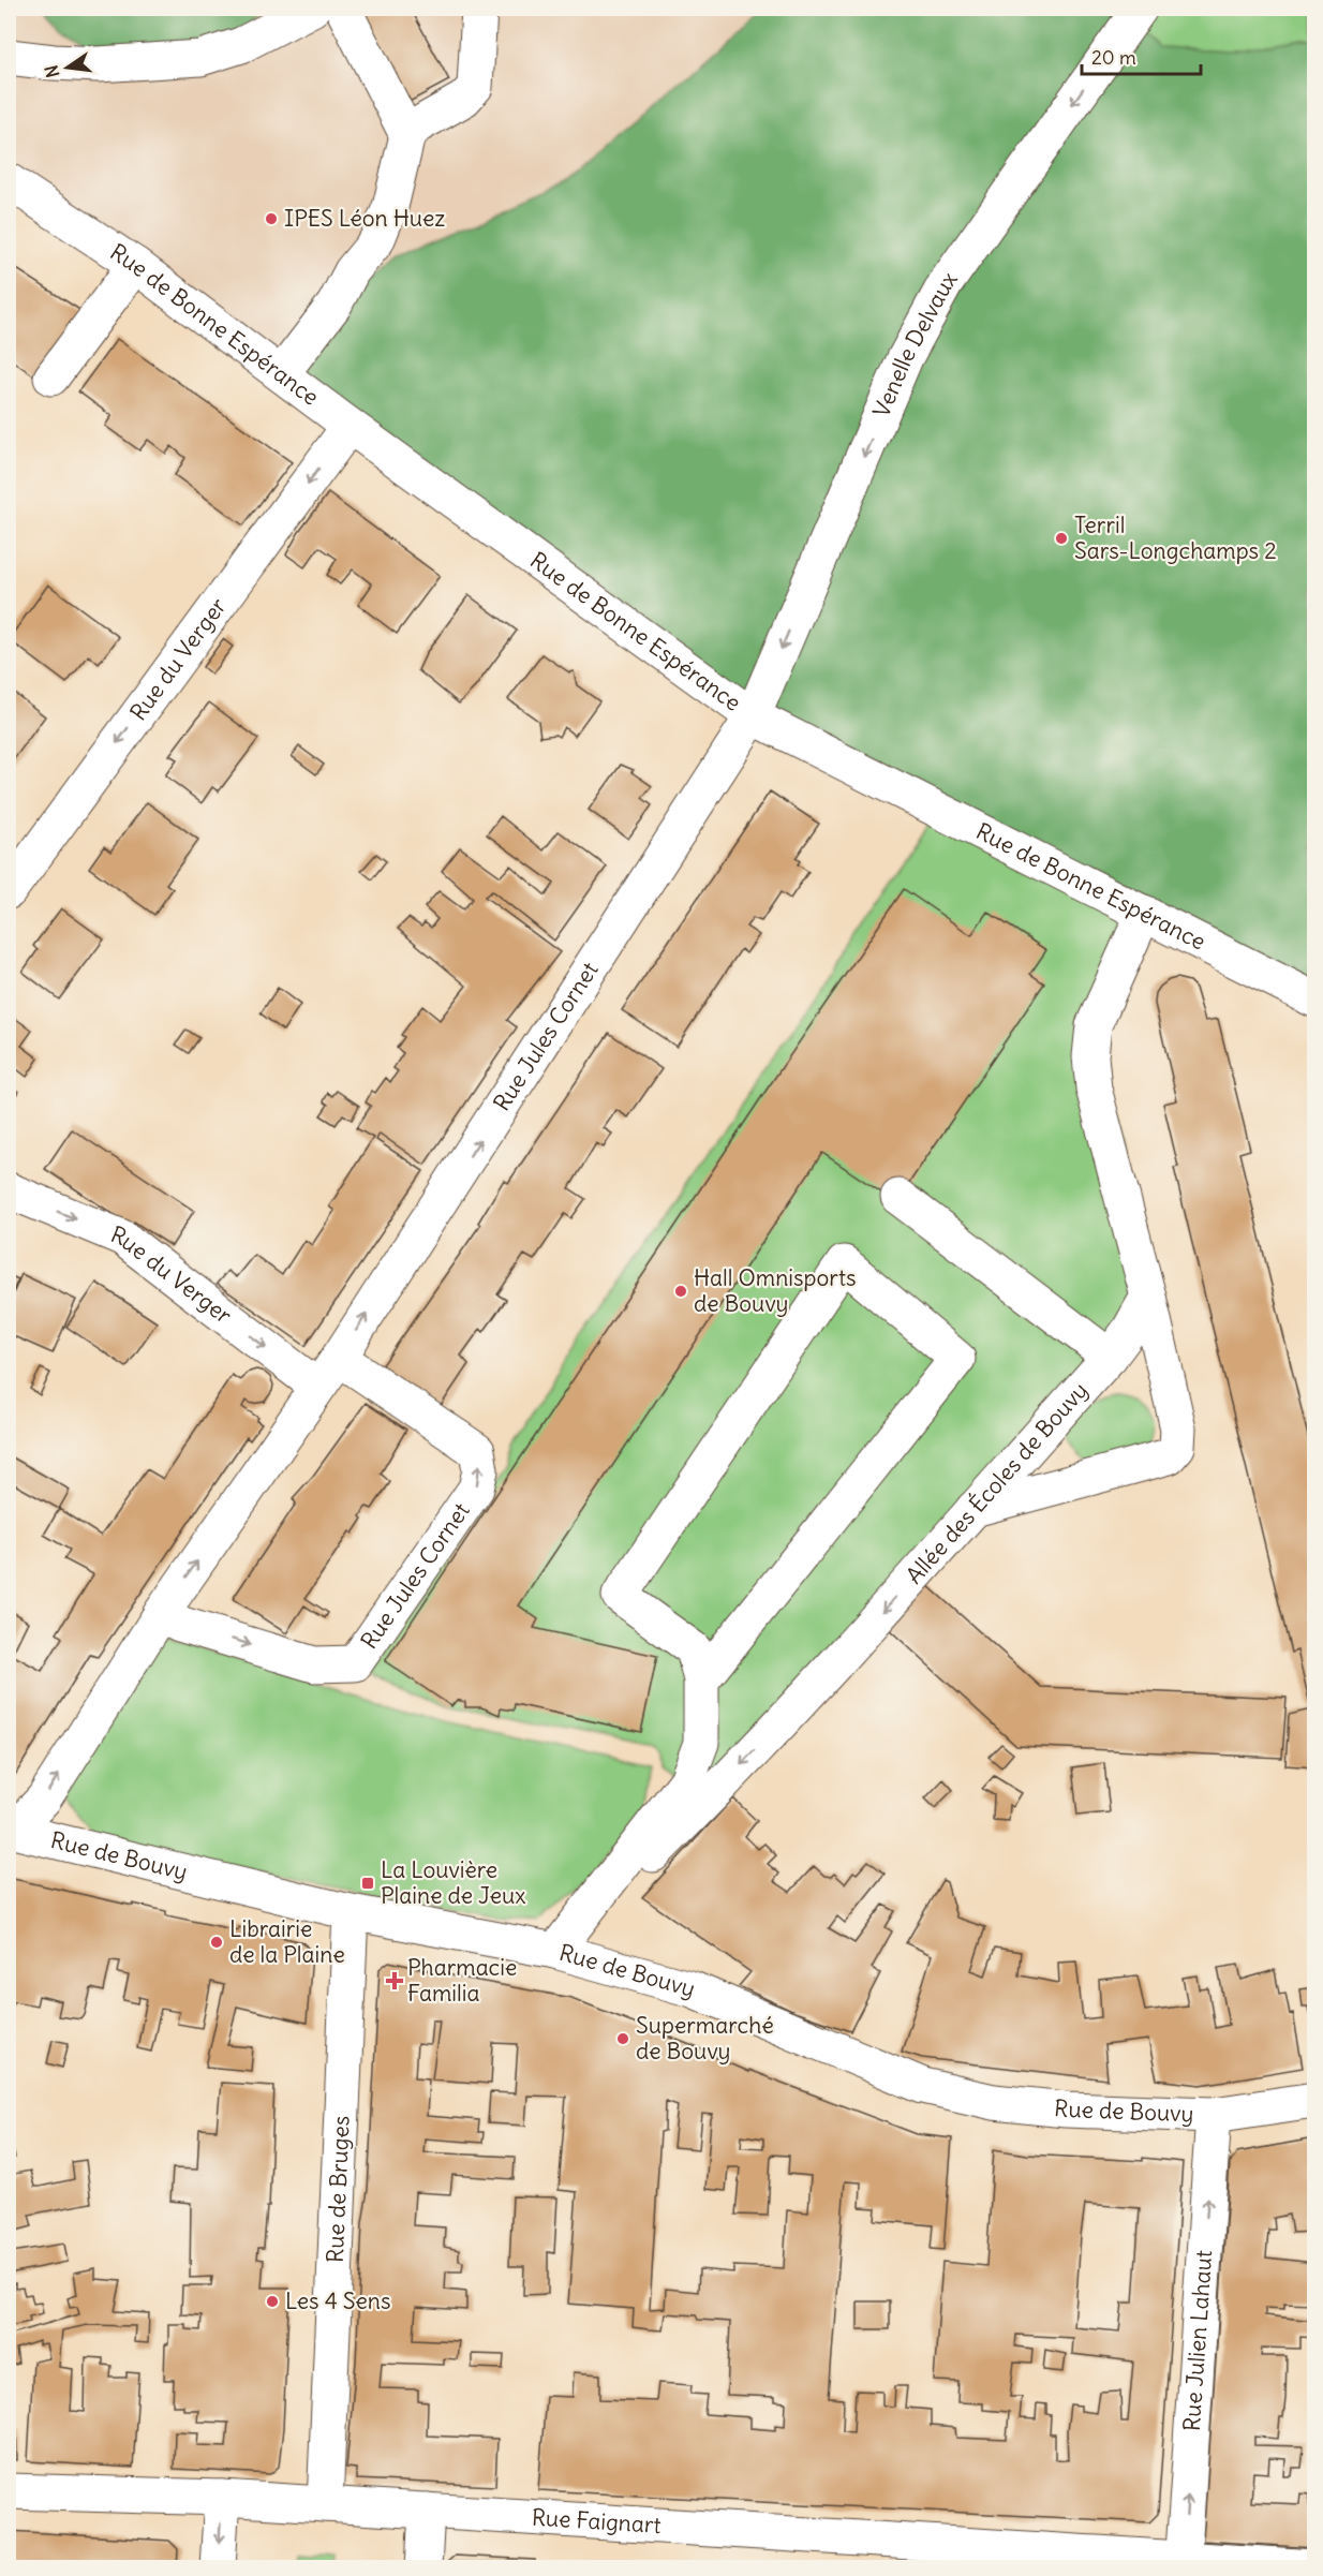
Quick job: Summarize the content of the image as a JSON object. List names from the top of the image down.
{
  "streets": {
    "street": [
      "Rue de Bonne Espérance",
      "Venelle Delvaux",
      "Rue du Verger",
      "Rue Jules Cornet",
      "Allée des Écoles de Bouvy",
      "Rue de Bouvy",
      "Rue de Bruges",
      "Rue Julien Lahaut",
      "Rue Faignart"
    ]
  },
  "crossings": [
    ["Rue de Bonne Espérance", "Venelle Delvaux"],
    ["Rue de Bonne Espérance", "Rue du Verger"],
    ["Rue de Bonne Espérance", "Rue Jules Cornet"],
    ["Venelle Delvaux", "Rue Jules Cornet"],
    ["Rue du Verger", "Rue Jules Cornet"],
    ["Rue Jules Cornet", "Rue de Bouvy"],
    ["Allée des Écoles de Bouvy", "Rue de Bouvy"],
    ["Rue de Bouvy", "Rue de Bruges"],
    ["Rue de Bouvy", "Rue Julien Lahaut"],
    ["Rue de Bruges", "Rue Faignart"],
    ["Rue Julien Lahaut", "Rue Faignart"]
  ],
  "one_way": ["Venelle Delvaux", "Rue Jules Cornet", "Rue Julien Lahaut"],
  "places": {
    "other": [
      "IPES Léon Huez",
      "Terril Sars-Longchamps 2",
      "Hall Omnisports de Bouvy",
      "Librairie de la Plaine",
      "Supermarché de Bouvy",
      "Les 4 Sens"
    ],
    "transit": ["La Louvière Plaine de Jeux"],
    "health": ["Pharmacie Familia"]
  },
  "scale_bar": "20 m",
  "north": "left"
}
